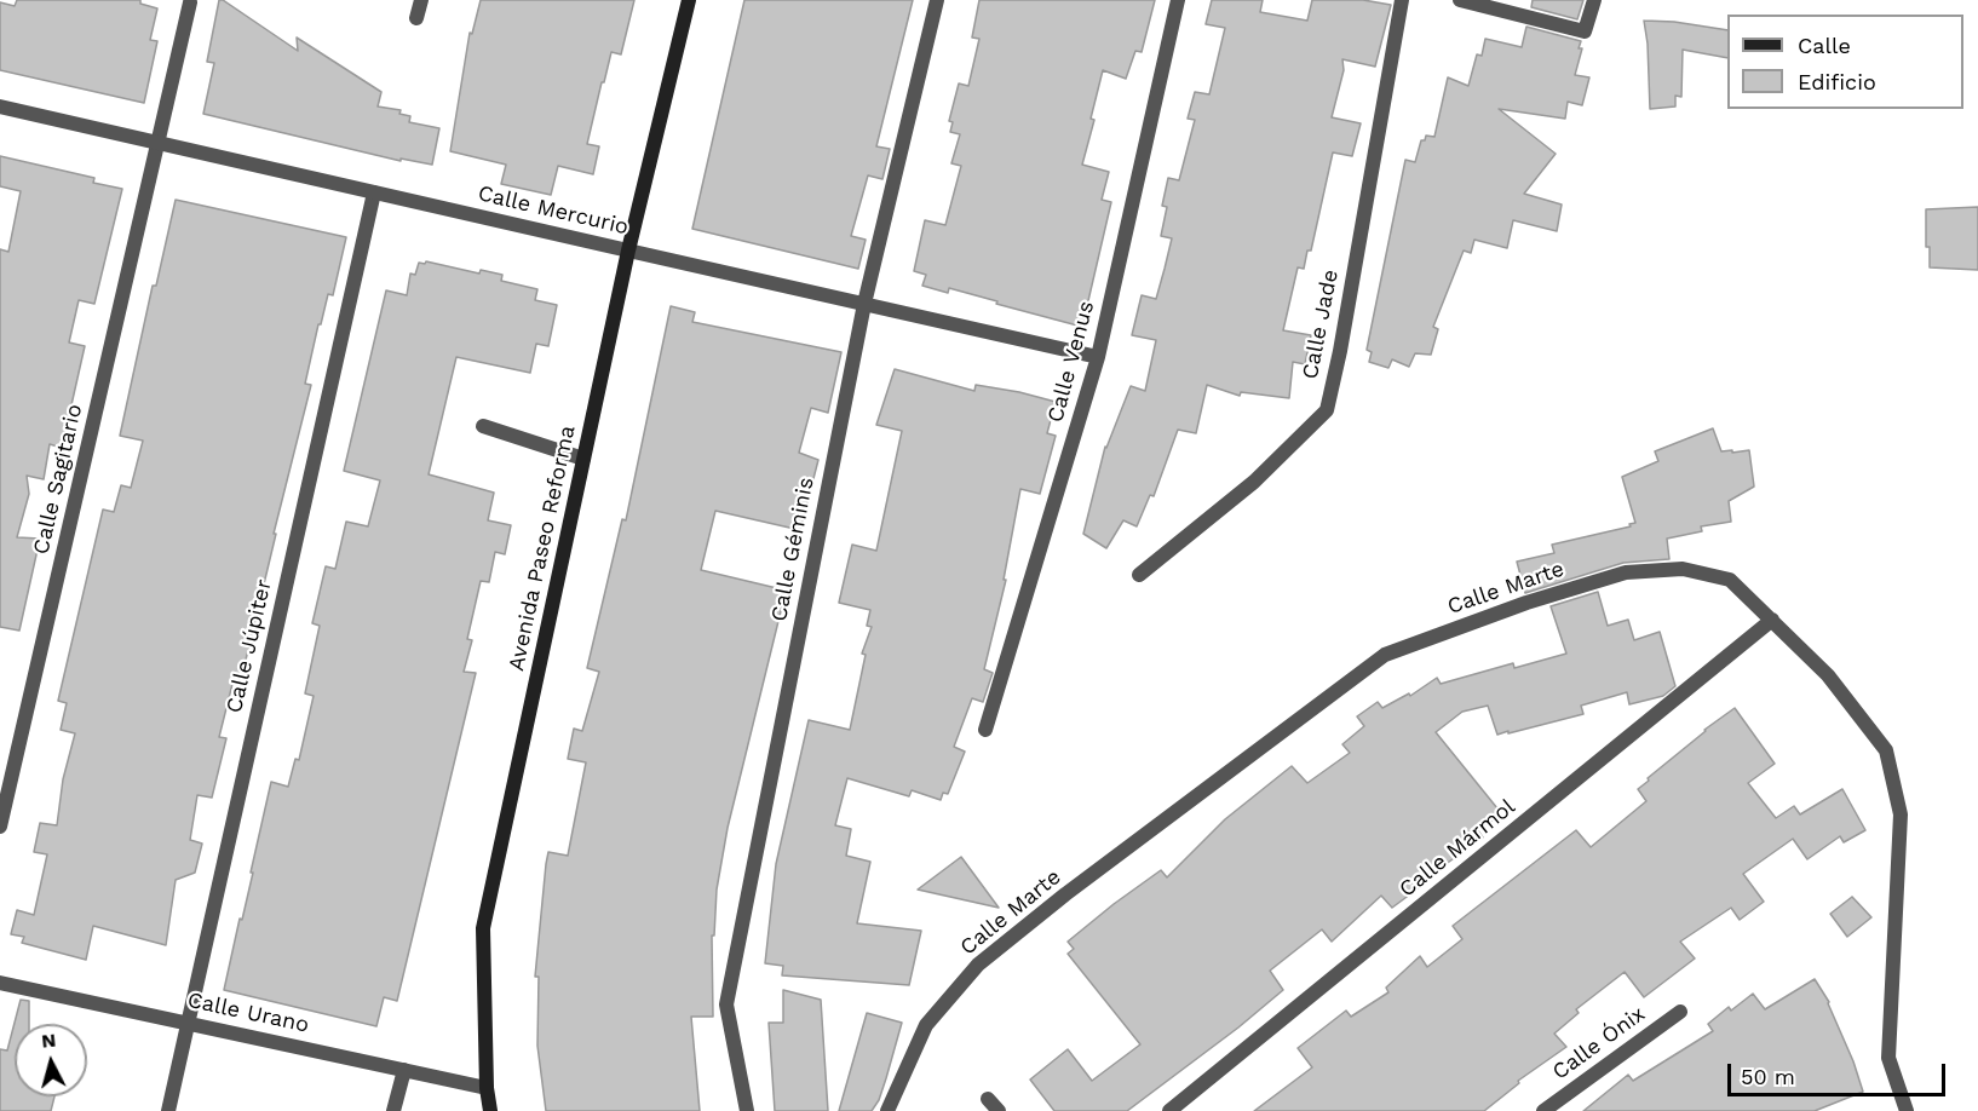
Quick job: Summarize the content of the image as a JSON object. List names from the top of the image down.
{
  "streets": {
    "main road": ["Avenida Paseo Reforma"],
    "street": [
      "Calle Mercurio",
      "Calle Jade",
      "Calle Venus",
      "Calle Sagitario",
      "Calle Géminis",
      "Calle Marte",
      "Calle Júpiter",
      "Calle Mármol",
      "Calle Urano",
      "Calle Ónix"
    ]
  },
  "crossings": [
    ["Calle Mercurio", "Calle Venus"],
    ["Calle Mercurio", "Calle Sagitario"],
    ["Calle Mercurio", "Avenida Paseo Reforma"],
    ["Calle Mercurio", "Calle Géminis"],
    ["Calle Mercurio", "Calle Júpiter"],
    ["Avenida Paseo Reforma", "Calle Urano"],
    ["Calle Marte", "Calle Mármol"],
    ["Calle Júpiter", "Calle Urano"]
  ],
  "legend": ["Calle", "Edificio"],
  "scale_bar": "50 m",
  "north": "top"
}
